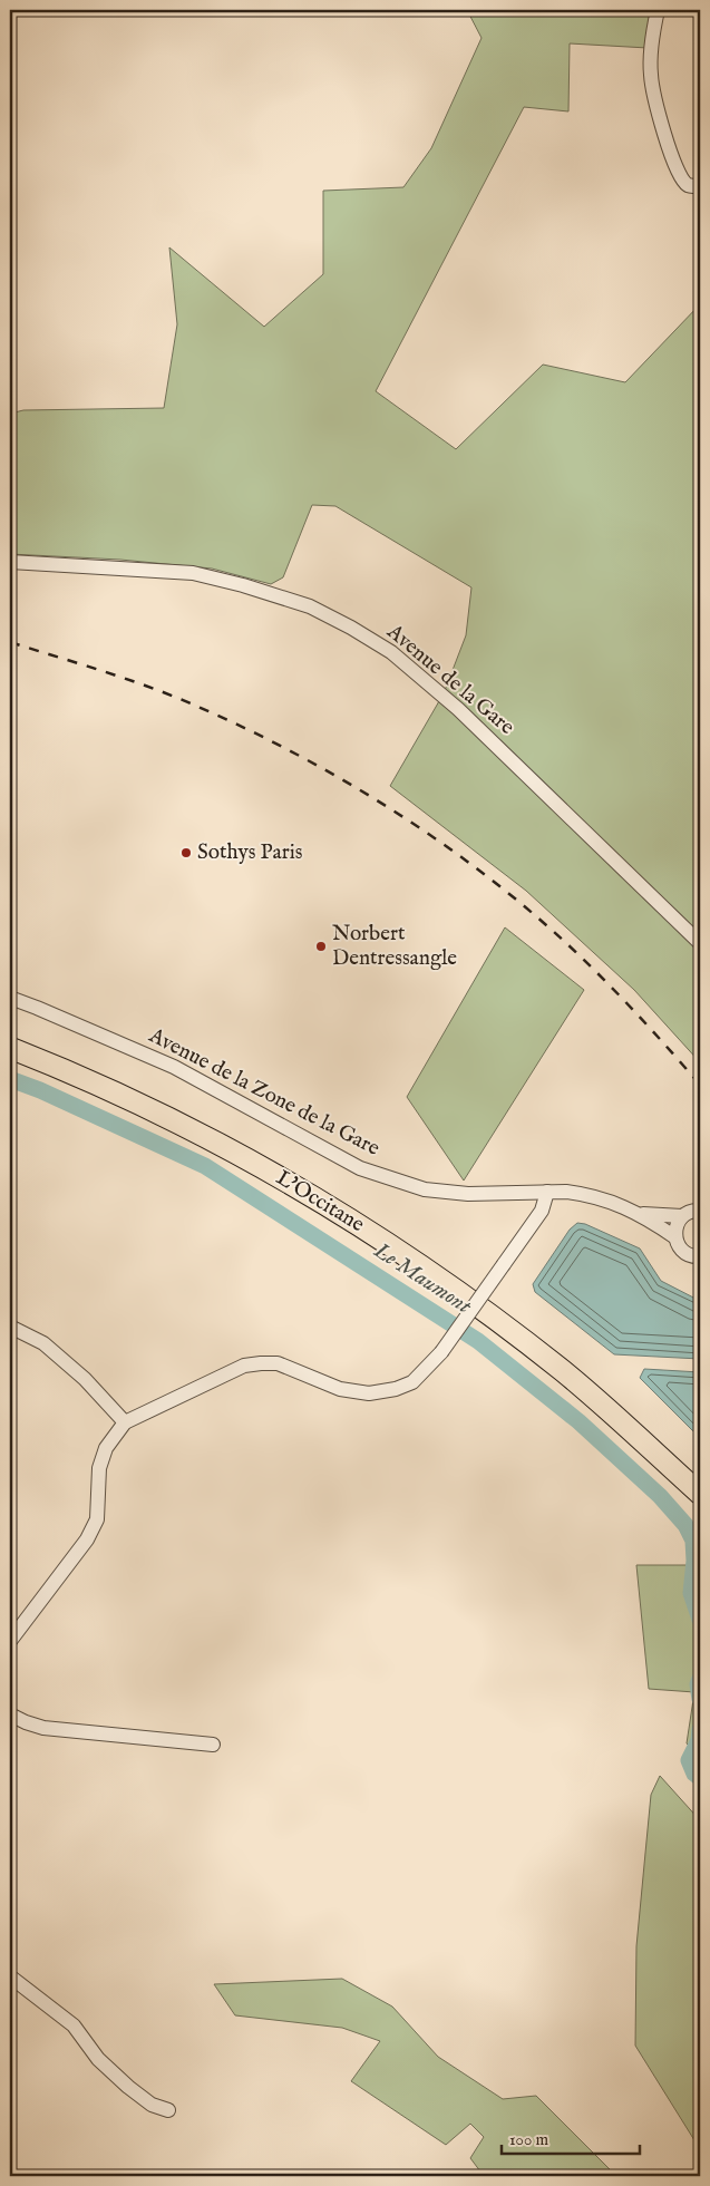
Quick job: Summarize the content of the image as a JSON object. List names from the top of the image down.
{
  "streets": {
    "highway": ["L'Occitane"],
    "street": ["Avenue de la Gare", "Avenue de la Zone de la Gare"]
  },
  "water": ["Le Maumont"],
  "places": ["Sothys Paris", "Norbert Dentressangle"],
  "scale_bar": "100 m"
}
